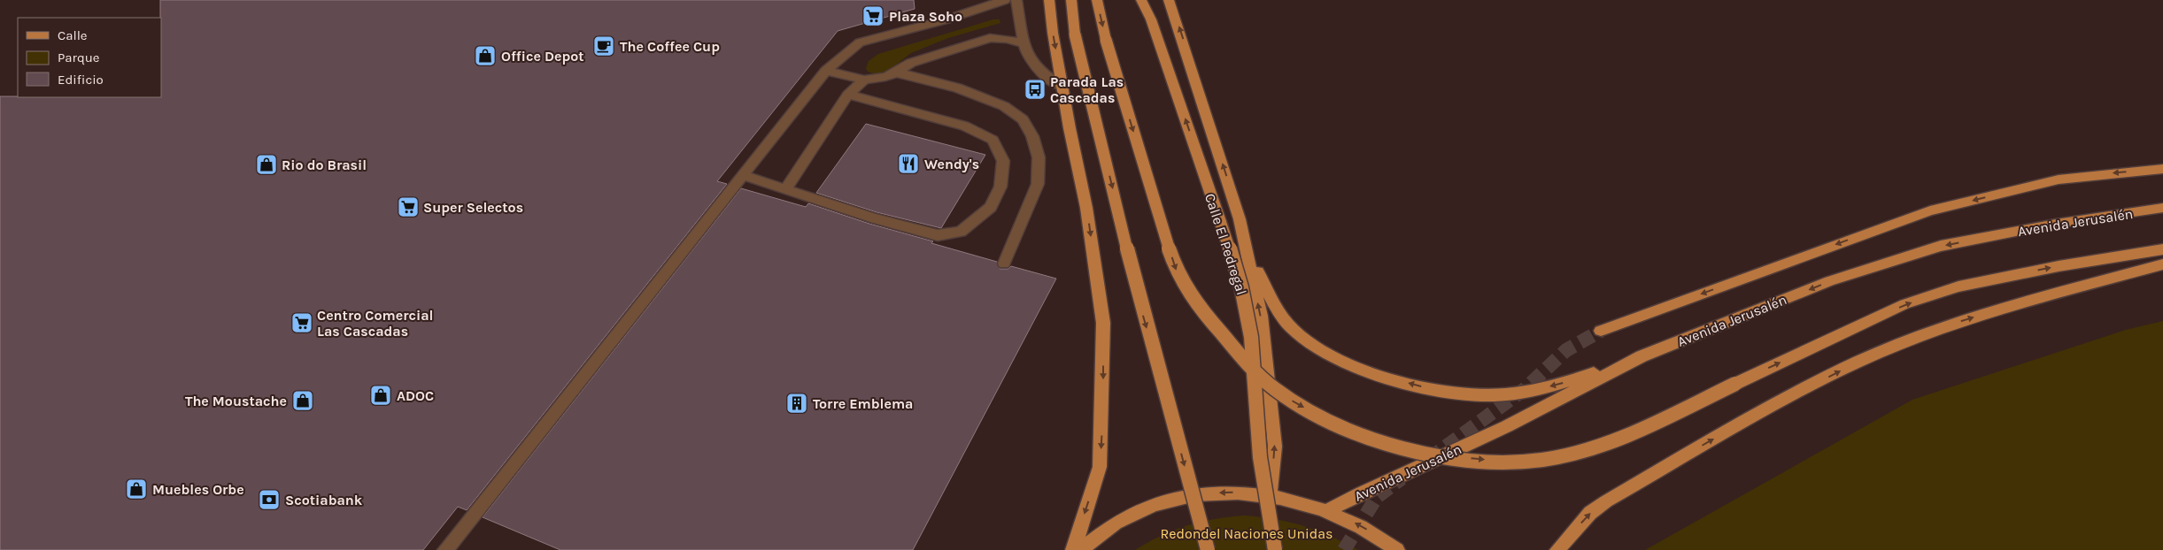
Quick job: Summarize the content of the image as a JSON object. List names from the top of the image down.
{
  "streets": {
    "main road": ["Avenida Jerusalén", "Calle El Pedregal"]
  },
  "parks": ["Redondel Naciones Unidas"],
  "places": {
    "supermarket": ["Plaza Soho", "Super Selectos", "Centro Comercial Las Cascadas"],
    "cafe": ["The Coffee Cup"],
    "shop": [
      "Office Depot",
      "Rio do Brasil",
      "ADOC",
      "The Moustache",
      "Muebles Orbe"
    ],
    "bus stop": ["Parada Las Cascadas"],
    "restaurant": ["Wendy's"],
    "building": ["Torre Emblema"],
    "bank": ["Scotiabank"]
  },
  "legend": ["Calle", "Parque", "Edificio"]
}
